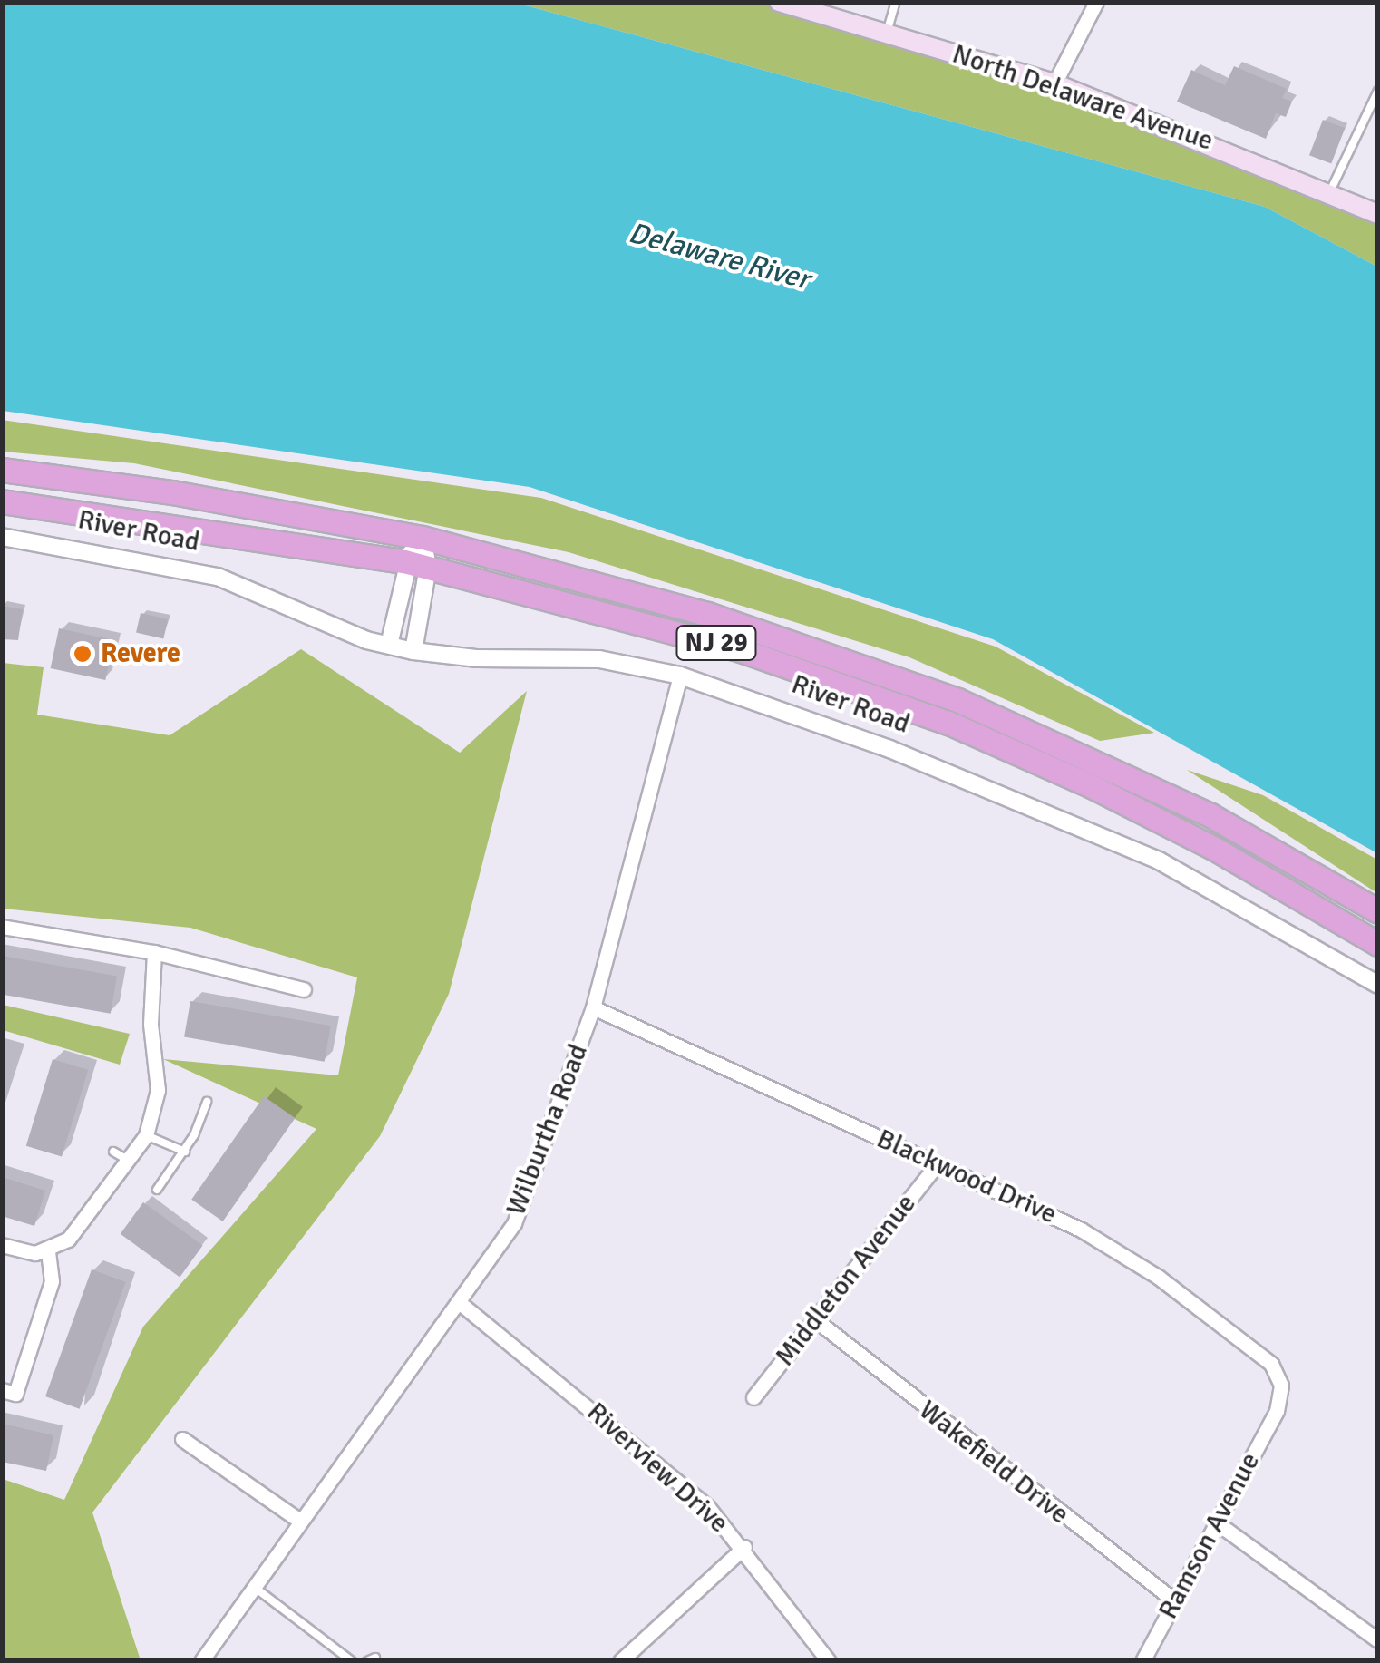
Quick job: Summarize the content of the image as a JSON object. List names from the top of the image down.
{
  "streets": {
    "highway": ["River Road", "NJ 29"],
    "main road": ["North Delaware Avenue"],
    "street": [
      "Wilburtha Road",
      "Blackwood Drive",
      "Middleton Avenue",
      "Wakefield Drive",
      "Riverview Drive",
      "Ramson Avenue"
    ]
  },
  "crossings": [
    ["River Road", "Wilburtha Road"],
    ["Wilburtha Road", "Blackwood Drive"],
    ["Wilburtha Road", "Riverview Drive"],
    ["Blackwood Drive", "Middleton Avenue"],
    ["Blackwood Drive", "Ramson Avenue"],
    ["Middleton Avenue", "Wakefield Drive"],
    ["Wakefield Drive", "Ramson Avenue"]
  ],
  "water": ["Delaware River"],
  "places": ["Revere"]
}
